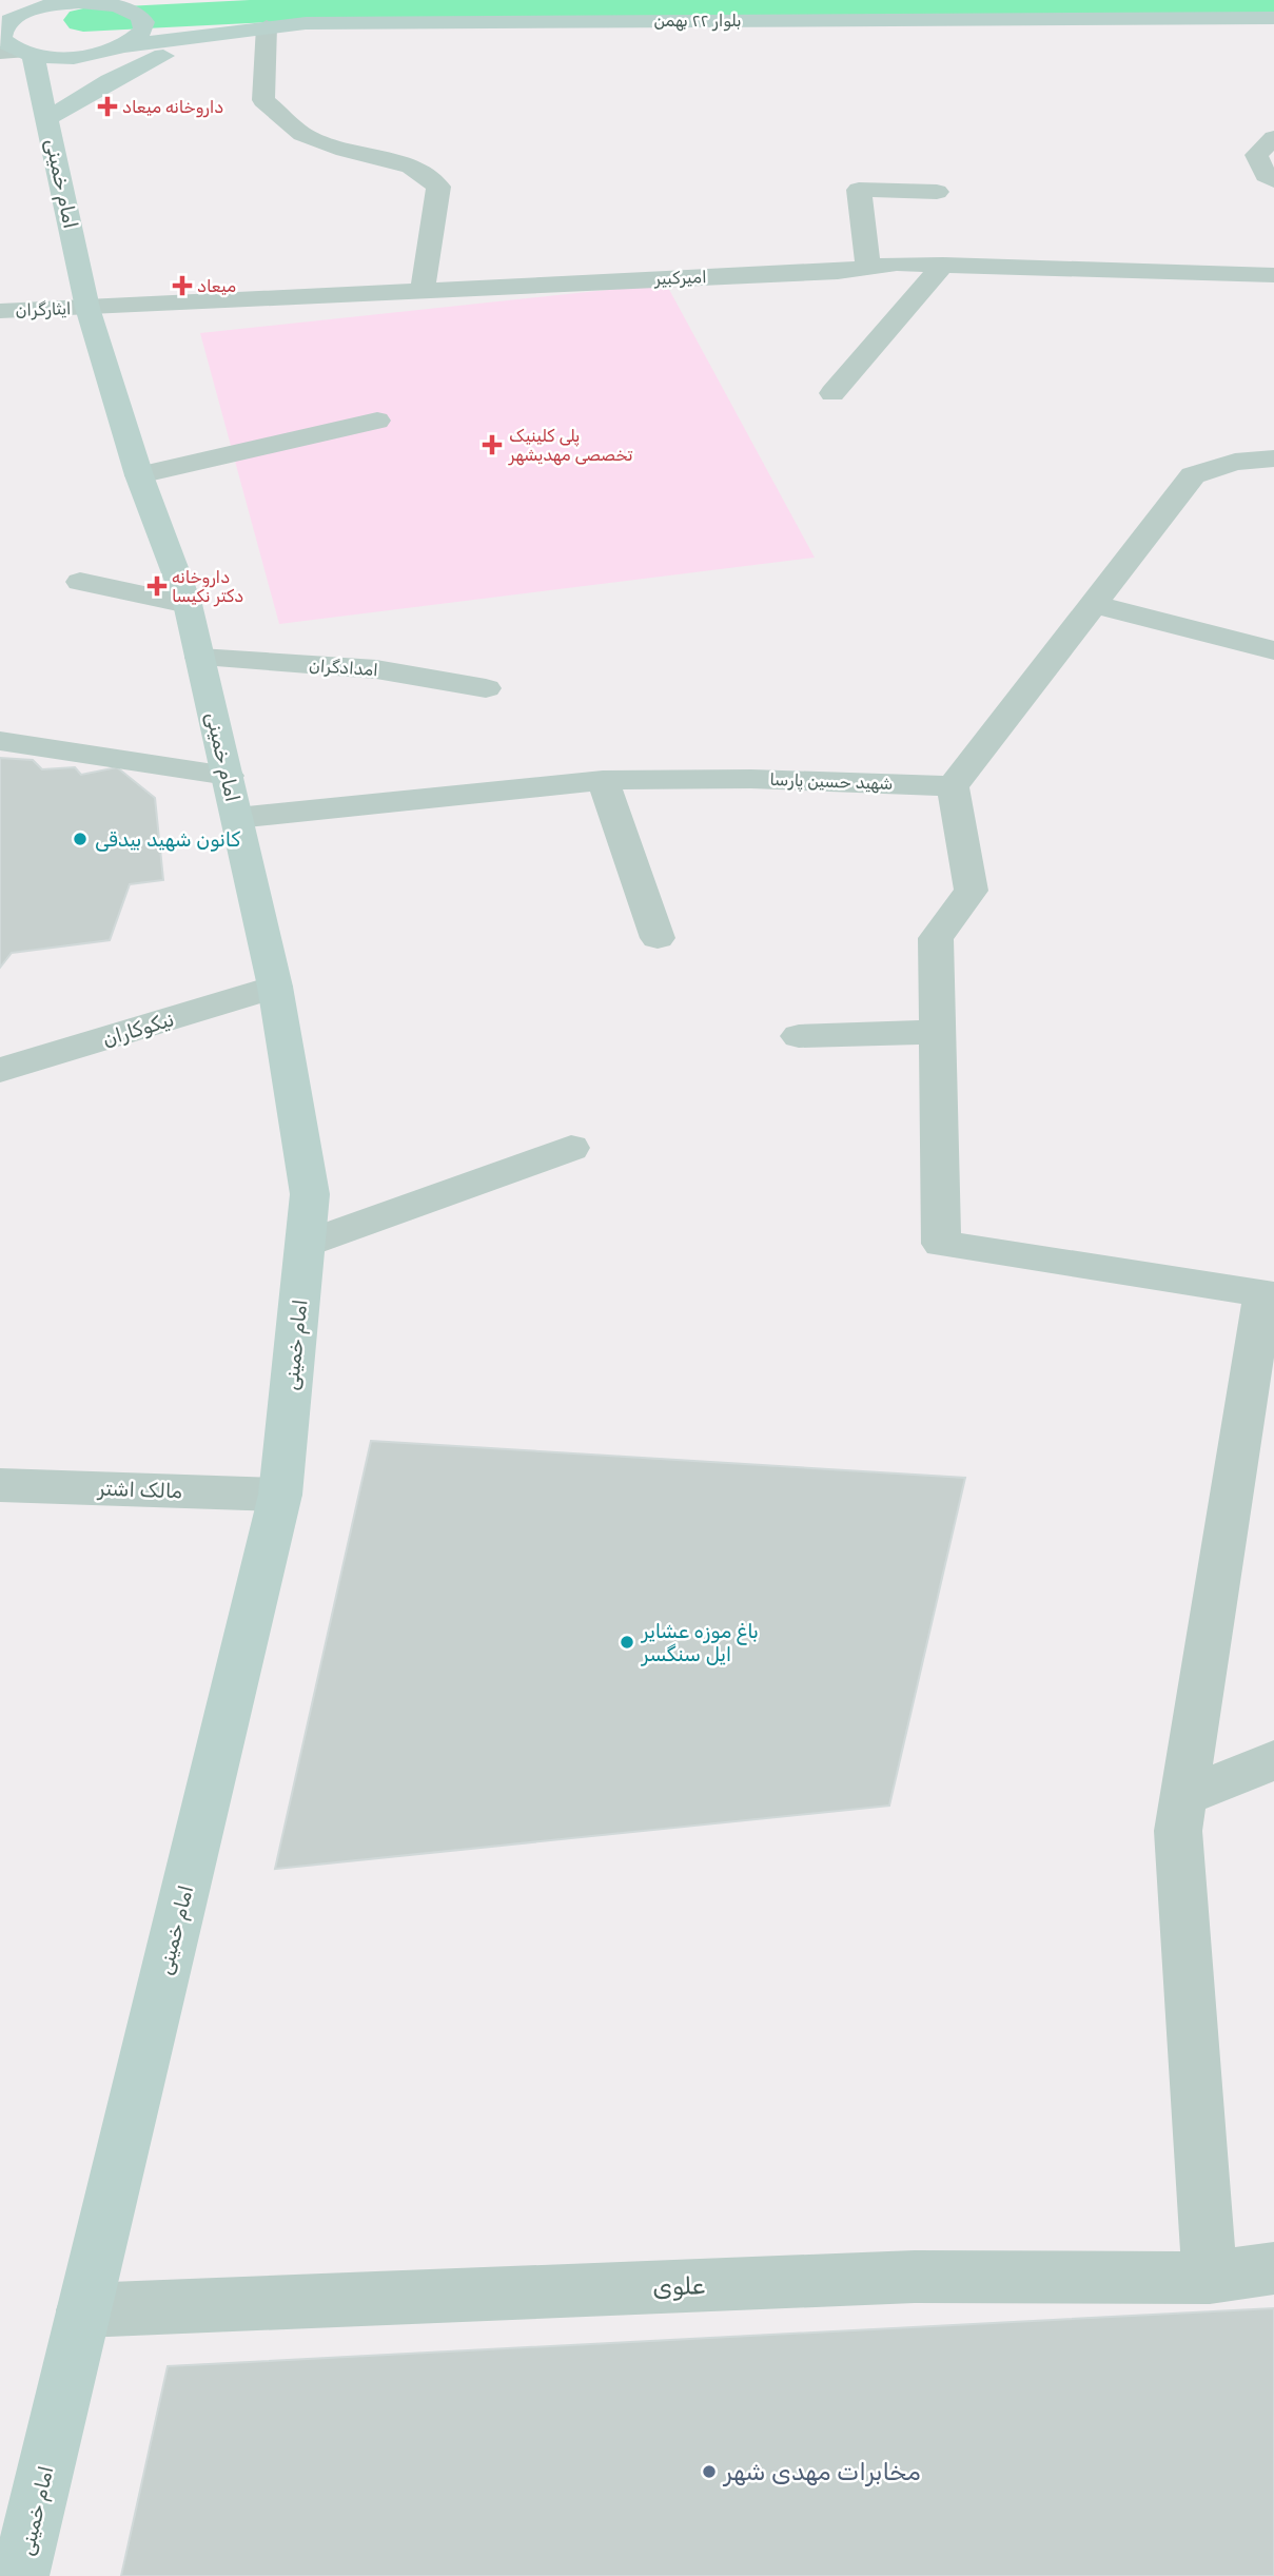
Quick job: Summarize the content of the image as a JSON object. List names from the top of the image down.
{
  "streets": {
    "street": [
      "بلوار ۲۲ بهمن",
      "امام خمینی",
      "امیرکبیر",
      "ایثارگران",
      "امدادگران",
      "شهید حسین پارسا",
      "نیکوکاران",
      "مالک اشتر",
      "علوی"
    ]
  },
  "crossings": [
    ["بلوار ۲۲ بهمن", "امام خمینی"],
    ["امام خمینی", "امیرکبیر"],
    ["امام خمینی", "ایثارگران"],
    ["امام خمینی", "امدادگران"],
    ["امام خمینی", "شهید حسین پارسا"],
    ["امام خمینی", "نیکوکاران"],
    ["امام خمینی", "مالک اشتر"],
    ["امام خمینی", "علوی"],
    ["امیرکبیر", "ایثارگران"]
  ],
  "places": {
    "health": [
      "داروخانه میعاد",
      "میعاد",
      "پلی کلینیک تخصصی مهدیشهر",
      "داروخانه دکتر نکیسا"
    ],
    "other": ["کانون شهید بیدقی", "باغ موزه عشایر ایل سنگسر", "مخابرات مهدی شهر"]
  }
}
